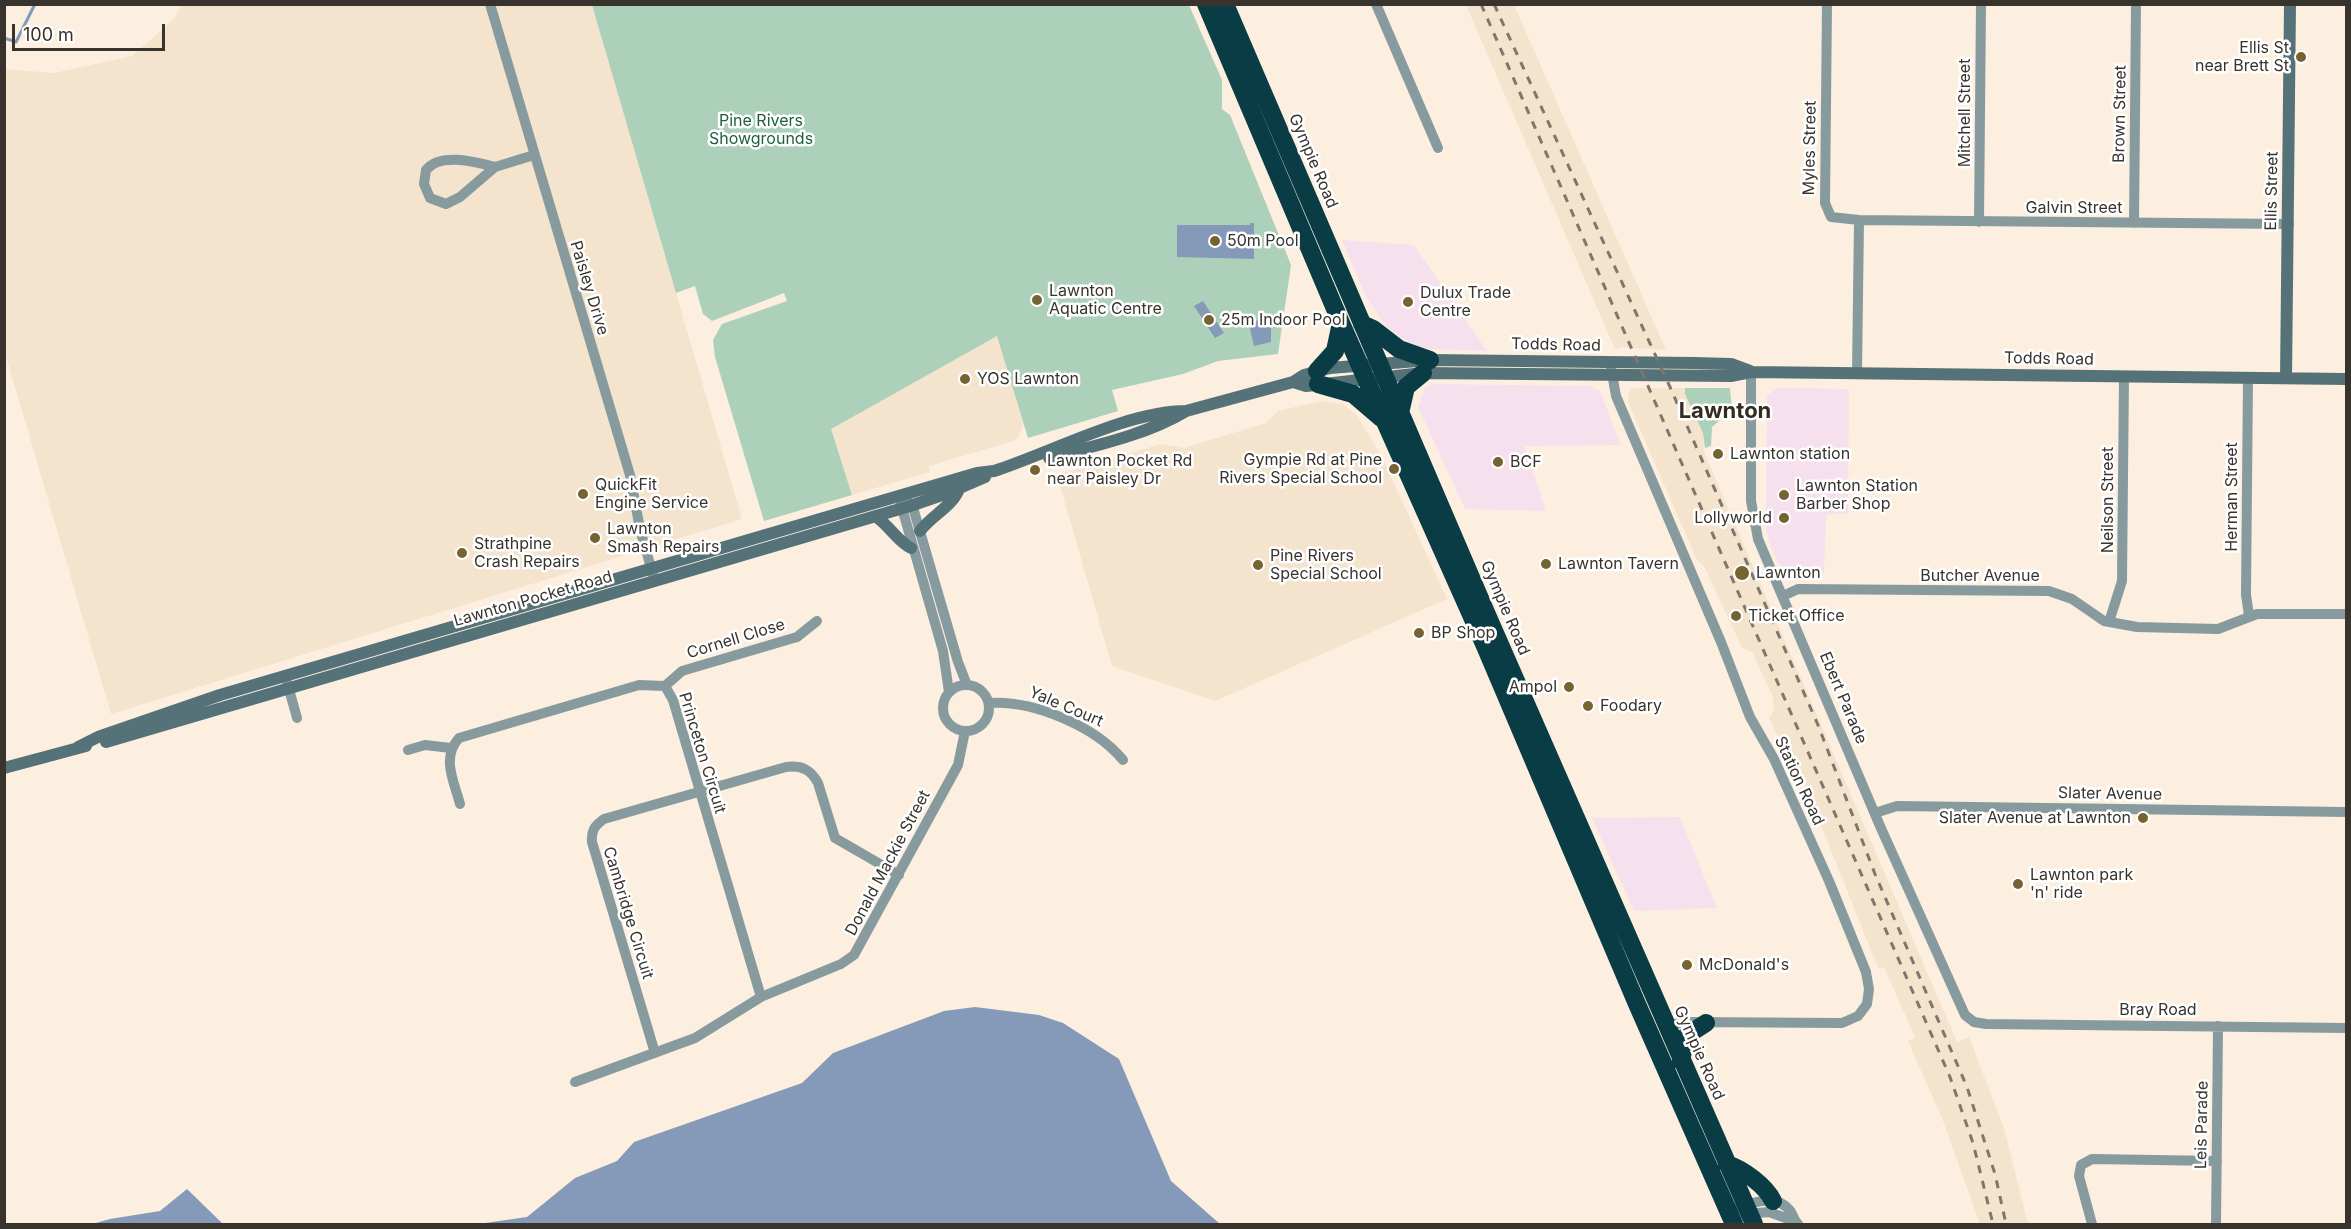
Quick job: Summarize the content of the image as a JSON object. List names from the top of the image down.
{
  "streets": {
    "highway": ["Gympie Road"],
    "main road": ["Ellis Street", "Todds Road", "Lawnton Pocket Road"],
    "street": [
      "Mitchell Street",
      "Brown Street",
      "Myles Street",
      "Galvin Street",
      "Paisley Drive",
      "Herman Street",
      "Neilson Street",
      "Butcher Avenue",
      "Cornell Close",
      "Ebert Parade",
      "Yale Court",
      "Princeton Circuit",
      "Station Road",
      "Slater Avenue",
      "Donald Mackie Street",
      "Cambridge Circuit",
      "Bray Road",
      "Leis Parade"
    ]
  },
  "crossings": [
    ["Mitchell Street", "Galvin Street"],
    ["Brown Street", "Galvin Street"],
    ["Myles Street", "Galvin Street"],
    ["Gympie Road", "Todds Road"],
    ["Gympie Road", "Lawnton Pocket Road"],
    ["Gympie Road", "Station Road"],
    ["Ellis Street", "Galvin Street"],
    ["Ellis Street", "Todds Road"],
    ["Paisley Drive", "Lawnton Pocket Road"],
    ["Todds Road", "Herman Street"],
    ["Todds Road", "Neilson Street"],
    ["Todds Road", "Lawnton Pocket Road"],
    ["Todds Road", "Ebert Parade"],
    ["Todds Road", "Station Road"],
    ["Herman Street", "Butcher Avenue"],
    ["Neilson Street", "Butcher Avenue"],
    ["Butcher Avenue", "Ebert Parade"],
    ["Cornell Close", "Princeton Circuit"],
    ["Ebert Parade", "Slater Avenue"],
    ["Ebert Parade", "Bray Road"],
    ["Yale Court", "Donald Mackie Street"],
    ["Princeton Circuit", "Donald Mackie Street"],
    ["Princeton Circuit", "Cambridge Circuit"],
    ["Donald Mackie Street", "Cambridge Circuit"],
    ["Bray Road", "Leis Parade"]
  ],
  "districts": ["Lawnton"],
  "parks": ["Pine Rivers Showgrounds"],
  "places": [
    "Ellis St near Brett St",
    "50m Pool",
    "Lawnton Aquatic Centre",
    "Dulux Trade Centre",
    "25m Indoor Pool",
    "YOS Lawnton",
    "Lawnton station",
    "BCF",
    "Gympie Rd at Pine Rivers Special School",
    "Lawnton Pocket Rd near Paisley Dr",
    "QuickFit Engine Service",
    "Lawnton Station Barber Shop",
    "Lollyworld",
    "Lawnton Smash Repairs",
    "Strathpine Crash Repairs",
    "Lawnton Tavern",
    "Pine Rivers Special School",
    "Lawnton",
    "Ticket Office",
    "BP Shop",
    "Ampol",
    "Foodary",
    "Slater Avenue at Lawnton",
    "Lawnton park 'n' ride",
    "McDonald's"
  ],
  "scale_bar": "100 m"
}
